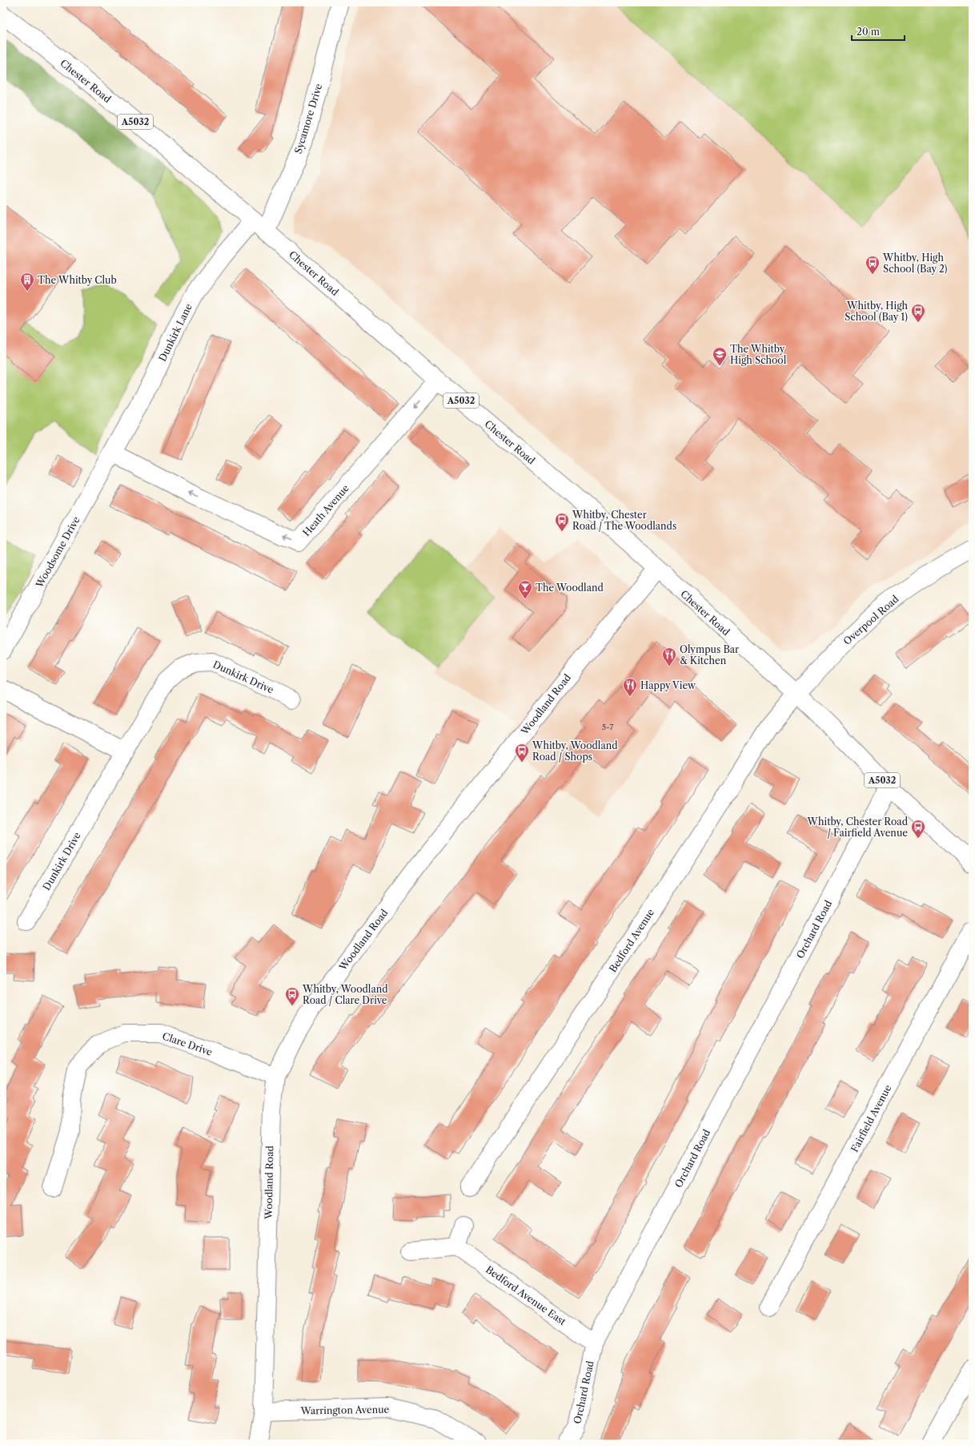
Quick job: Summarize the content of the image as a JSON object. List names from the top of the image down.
{
  "streets": {
    "street": [
      "Chester Road",
      "Sycamore Drive",
      "A5032",
      "Dunkirk Lane",
      "Heath Avenue",
      "Woodsome Drive",
      "Overpool Road",
      "Dunkirk Drive",
      "Woodland Road",
      "Orchard Road",
      "Bedford Avenue",
      "Clare Drive",
      "Fairfield Avenue",
      "Bedford Avenue East",
      "Warrington Avenue"
    ]
  },
  "crossings": [
    ["Chester Road", "Sycamore Drive"],
    ["Chester Road", "Dunkirk Lane"],
    ["Chester Road", "Heath Avenue"],
    ["Chester Road", "Overpool Road"],
    ["Chester Road", "Woodland Road"],
    ["Chester Road", "Orchard Road"],
    ["Chester Road", "Bedford Avenue"],
    ["Dunkirk Lane", "Heath Avenue"],
    ["Dunkirk Lane", "Woodsome Drive"],
    ["Heath Avenue", "Woodsome Drive"],
    ["Overpool Road", "Bedford Avenue"],
    ["Woodland Road", "Clare Drive"],
    ["Woodland Road", "Warrington Avenue"],
    ["Orchard Road", "Bedford Avenue East"]
  ],
  "places": {
    "bus stop": [
      "Whitby, High School (Bay 2)",
      "Whitby, High School (Bay 1)",
      "Whitby, Chester Road / The Woodlands",
      "Whitby, Woodland Road / Shops",
      "Whitby, Chester Road / Fairfield Avenue",
      "Whitby, Woodland Road / Clare Drive"
    ],
    "building": ["The Whitby Club"],
    "school or university": ["The Whitby High School"],
    "bar": ["The Woodland"],
    "restaurant": ["Olympus Bar & Kitchen", "Happy View"]
  },
  "house_numbers": ["5-7"],
  "scale_bar": "20 m"
}
